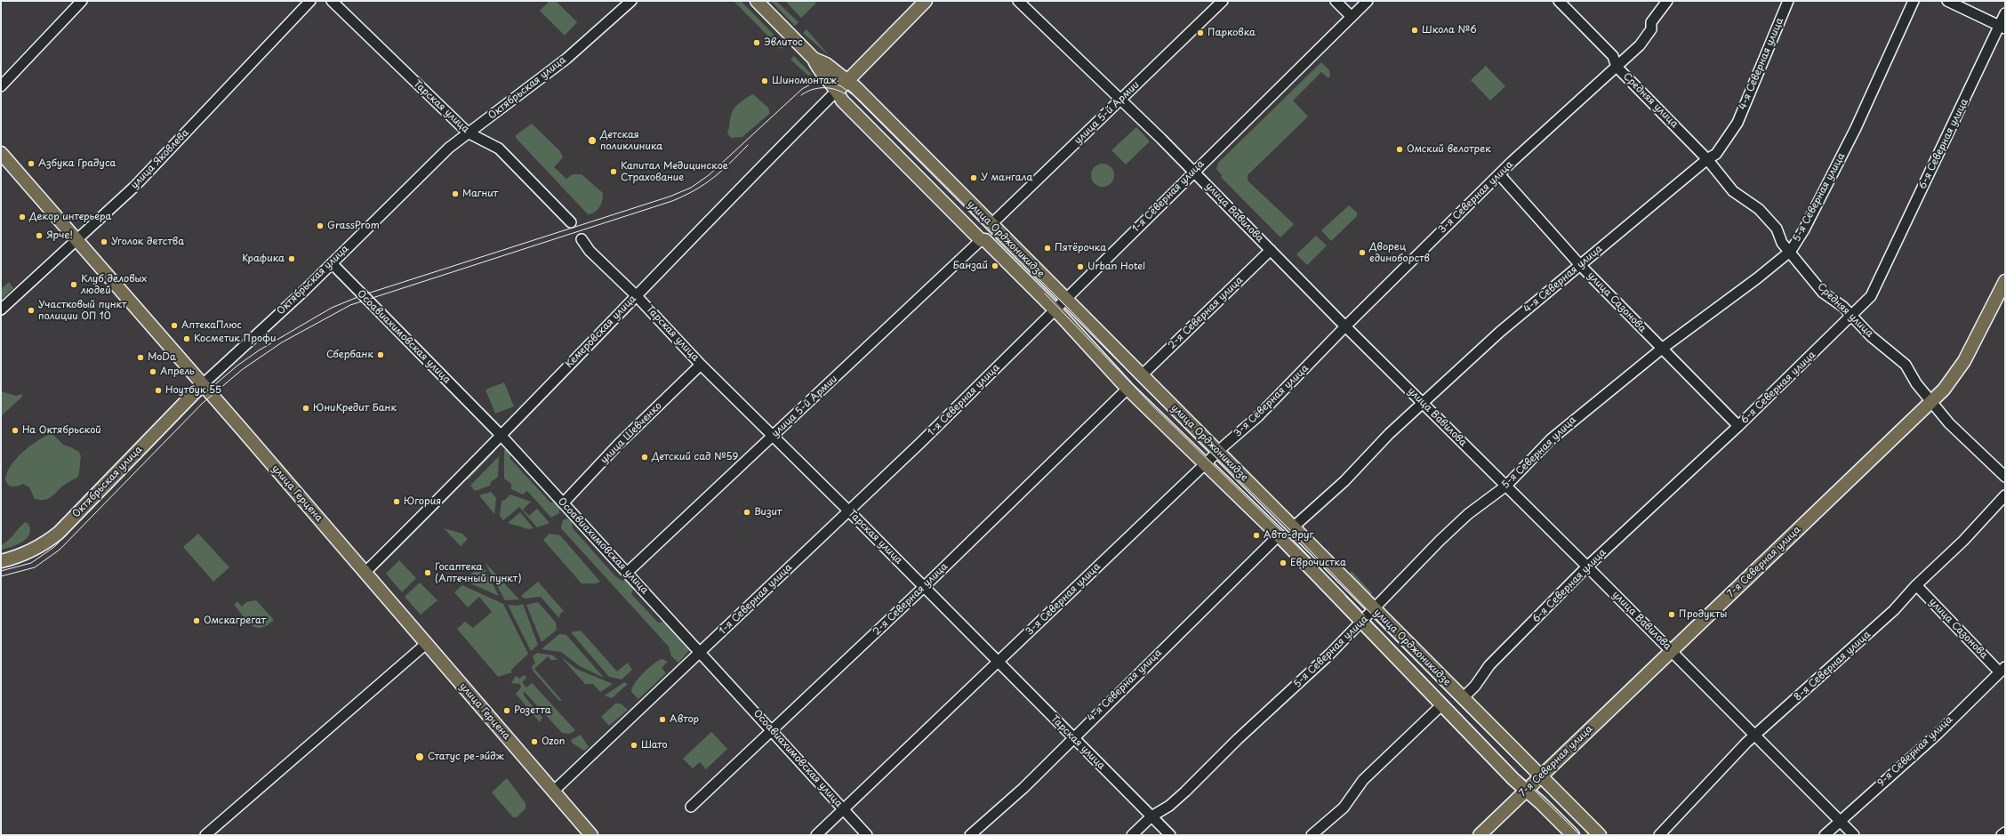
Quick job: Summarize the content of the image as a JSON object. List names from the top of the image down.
{
  "streets": {
    "main road": [
      "Октябрьская улица",
      "улица Орджоникидзе",
      "улица Герцена",
      "7-я Северная улица"
    ],
    "street": [
      "4-я Северная улица",
      "Средняя улица",
      "Тарская улица",
      "улица 5-й Армии",
      "6-я Северная улица",
      "улица Яковлева",
      "1-я Северная улица",
      "3-я Северная улица",
      "5-я Северная улица",
      "улица Вавилова",
      "улица Сазонова",
      "2-я Северная улица",
      "Кемеровская улица",
      "Осоавиахимовская улица",
      "улица Шевченко",
      "8-я Северная улица",
      "9-я Северная улица"
    ]
  },
  "crossings": [
    ["4-я Северная улица", "Средняя улица"],
    ["4-я Северная улица", "Тарская улица"],
    ["4-я Северная улица", "улица Вавилова"],
    ["4-я Северная улица", "улица Орджоникидзе"],
    ["4-я Северная улица", "улица Сазонова"],
    ["Октябрьская улица", "Тарская улица"],
    ["Октябрьская улица", "Осоавиахимовская улица"],
    ["Октябрьская улица", "улица Герцена"],
    ["Средняя улица", "6-я Северная улица"],
    ["Средняя улица", "3-я Северная улица"],
    ["Средняя улица", "5-я Северная улица"],
    ["Средняя улица", "7-я Северная улица"],
    ["Тарская улица", "улица 5-й Армии"],
    ["Тарская улица", "1-я Северная улица"],
    ["Тарская улица", "3-я Северная улица"],
    ["Тарская улица", "5-я Северная улица"],
    ["Тарская улица", "2-я Северная улица"],
    ["Тарская улица", "Кемеровская улица"],
    ["Тарская улица", "улица Шевченко"],
    ["улица 5-й Армии", "улица Вавилова"],
    ["улица 5-й Армии", "улица Орджоникидзе"],
    ["улица 5-й Армии", "Осоавиахимовская улица"],
    ["6-я Северная улица", "улица Вавилова"],
    ["6-я Северная улица", "улица Орджоникидзе"],
    ["6-я Северная улица", "улица Сазонова"],
    ["улица Яковлева", "улица Герцена"],
    ["1-я Северная улица", "улица Вавилова"],
    ["1-я Северная улица", "улица Орджоникидзе"],
    ["1-я Северная улица", "Осоавиахимовская улица"],
    ["1-я Северная улица", "улица Герцена"],
    ["3-я Северная улица", "улица Вавилова"],
    ["3-я Северная улица", "улица Орджоникидзе"],
    ["3-я Северная улица", "улица Сазонова"],
    ["3-я Северная улица", "Осоавиахимовская улица"],
    ["5-я Северная улица", "улица Вавилова"],
    ["5-я Северная улица", "улица Орджоникидзе"],
    ["5-я Северная улица", "улица Сазонова"],
    ["улица Вавилова", "2-я Северная улица"],
    ["улица Вавилова", "7-я Северная улица"],
    ["улица Вавилова", "8-я Северная улица"],
    ["улица Вавилова", "9-я Северная улица"],
    ["улица Орджоникидзе", "2-я Северная улица"],
    ["улица Орджоникидзе", "Кемеровская улица"],
    ["улица Орджоникидзе", "7-я Северная улица"],
    ["улица Сазонова", "8-я Северная улица"],
    ["улица Сазонова", "9-я Северная улица"],
    ["2-я Северная улица", "Осоавиахимовская улица"],
    ["Кемеровская улица", "Осоавиахимовская улица"],
    ["Кемеровская улица", "улица Герцена"],
    ["Осоавиахимовская улица", "улица Шевченко"]
  ],
  "places": [
    "Школа №6",
    "Парковка",
    "Эвлитос",
    "Шиномонтаж",
    "Детская поликлиника",
    "Омский велотрек",
    "Азбука Градуса",
    "Капитал Медицинское Страхование",
    "У мангала",
    "Магнит",
    "Декор интерьера",
    "GrassProm",
    "Ярче!",
    "Уголок детства",
    "Пятёрочка",
    "Дворец единоборств",
    "Крафика",
    "Банзай",
    "Urban Hotel",
    "Клуб деловых людей",
    "Участковый пункт полиции ОП 10",
    "АптекаПлюс",
    "Косметик Профи",
    "Сбербанк",
    "МоDa",
    "Апрель",
    "Ноутбук 55",
    "ЮниКредит Банк",
    "На Октябрьской",
    "Детский сад №59",
    "Югория",
    "Визит",
    "Авто-друг",
    "Еврочистка",
    "Госаптека (Аптечный пункт)",
    "Продукты",
    "Омскагрегат",
    "Розетта",
    "Автор",
    "Ozon",
    "Шато",
    "Статус ре-эйдж"
  ]
}
